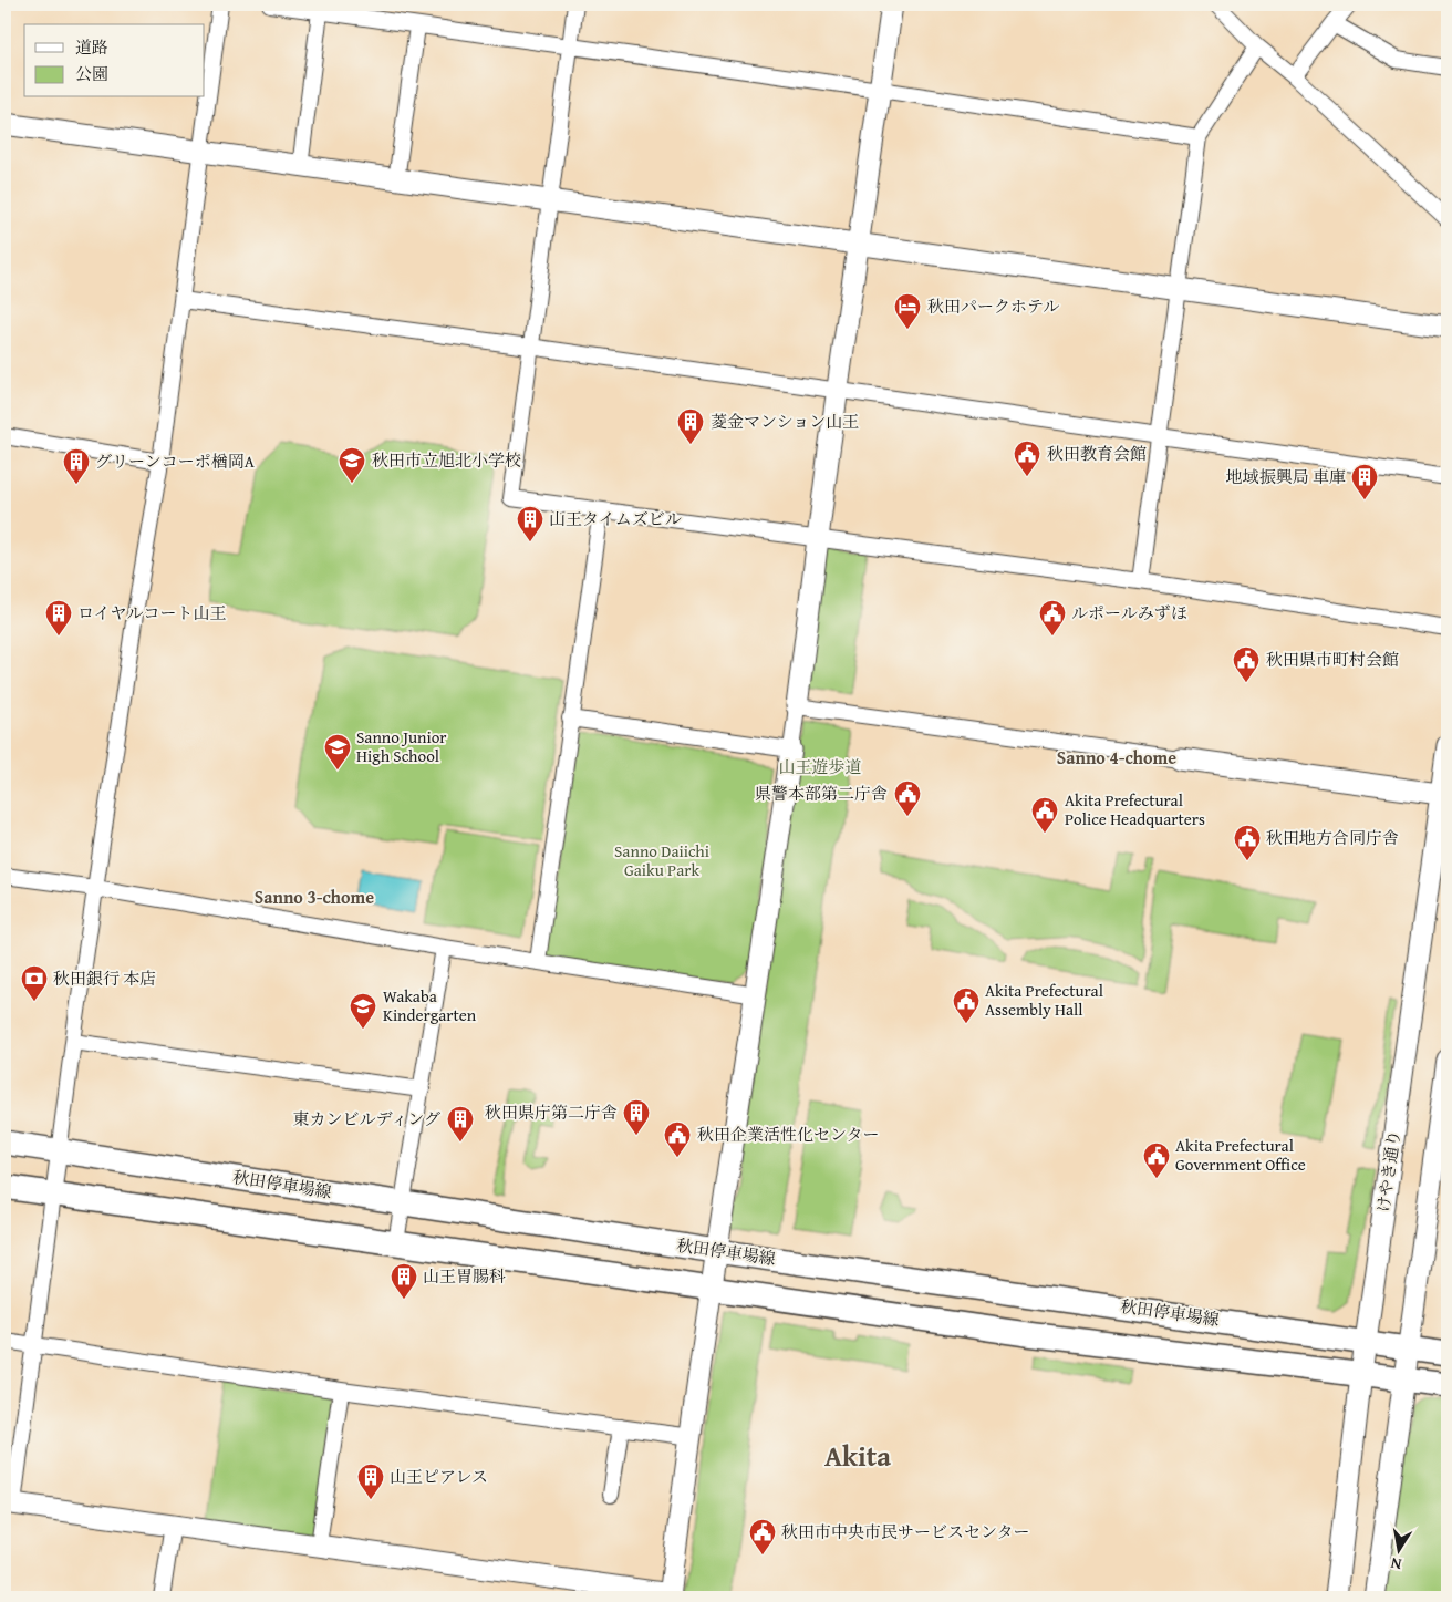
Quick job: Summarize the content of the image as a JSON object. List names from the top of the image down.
{
  "streets": {
    "main road": ["秋田停車場線"],
    "street": ["けやき通り"]
  },
  "crossings": [
    ["けやき通り", "秋田停車場線"]
  ],
  "districts": ["Sanno 4-chome", "Sanno 3-chome", "Akita"],
  "parks": ["山王遊歩道", "Sanno Daiichi Gaiku Park"],
  "places": {
    "hotel": ["秋田パークホテル"],
    "building": [
      "菱金マンション山王",
      "グリーンコーポ楢岡A",
      "地域振興局 車庫",
      "山王タイムズビル",
      "ロイヤルコート山王",
      "秋田県庁第二庁舎",
      "東カンビルディング",
      "山王胃腸科",
      "山王ピアレス"
    ],
    "public building": [
      "秋田教育会館",
      "ルポールみずほ",
      "秋田県市町村会館",
      "県警本部第二庁舎",
      "Akita Prefectural Police Headquarters",
      "秋田地方合同庁舎",
      "Akita Prefectural Assembly Hall",
      "秋田企業活性化センター",
      "Akita Prefectural Government Office",
      "秋田市中央市民サービスセンター"
    ],
    "school or university": ["秋田市立旭北小学校", "Sanno Junior High School", "Wakaba Kindergarten"],
    "bank": ["秋田銀行 本店"]
  },
  "legend": ["道路", "公園"],
  "north": "bottom"
}
